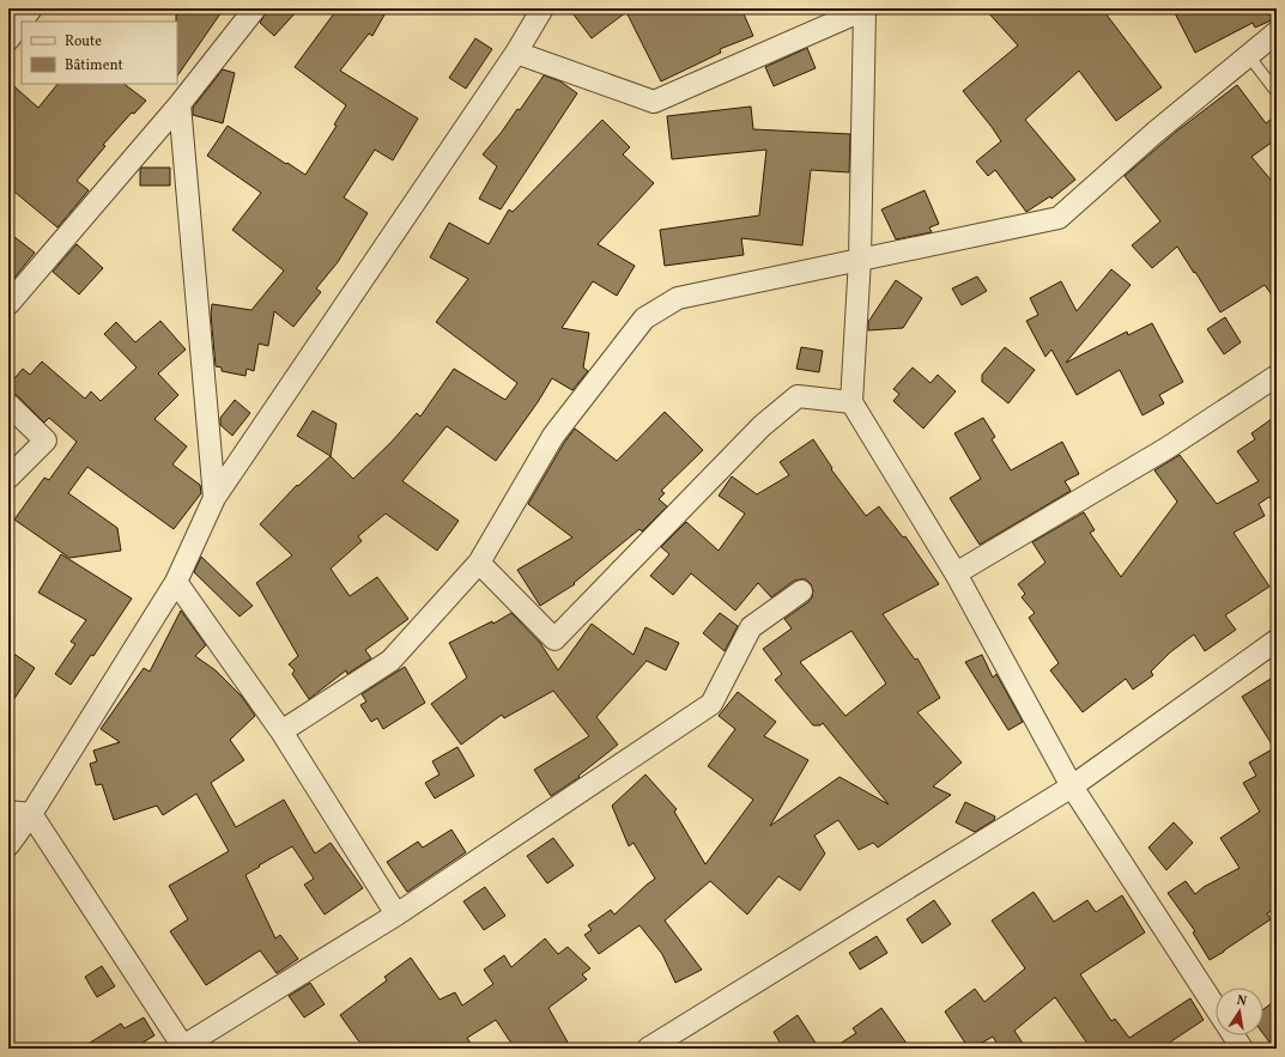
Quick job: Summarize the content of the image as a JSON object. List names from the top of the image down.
{
  "legend": ["Route", "Bâtiment"],
  "north": "top"
}
